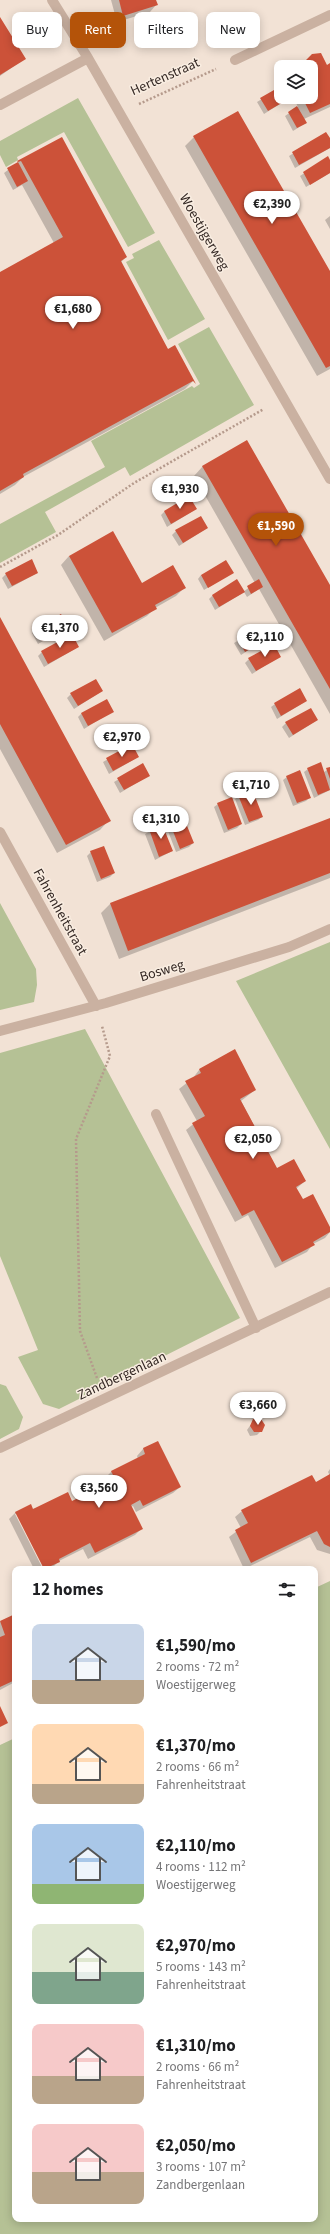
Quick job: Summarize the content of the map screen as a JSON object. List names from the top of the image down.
{
  "streets": {
    "street": [
      "Woestijgerweg",
      "Fahrenheitstraat",
      "Bosweg",
      "Zandbergenlaan"
    ],
    "path": ["Hertenstraat"]
  },
  "crossings": [
    ["Hertenstraat", "Woestijgerweg"],
    ["Fahrenheitstraat", "Bosweg"]
  ],
  "page": {
    "chip": [
      "Buy",
      "Rent",
      "Filters",
      "New"
    ],
    "price": [
      "€2,390",
      "€1,680",
      "€1,930",
      "€1,590",
      "€1,370",
      "€2,110",
      "€2,970",
      "€1,710",
      "€1,310",
      "€2,050",
      "€3,660",
      "€3,560"
    ],
    "heading": "12 homes",
    "list": [
      {
        "name": "€1,590/mo",
        "note": "2 rooms · 72 m² · Woestijgerweg"
      },
      {
        "name": "€1,370/mo",
        "note": "2 rooms · 66 m² · Fahrenheitstraat"
      },
      {
        "name": "€2,110/mo",
        "note": "4 rooms · 112 m² · Woestijgerweg"
      },
      {
        "name": "€2,970/mo",
        "note": "5 rooms · 143 m² · Fahrenheitstraat"
      },
      {
        "name": "€1,310/mo",
        "note": "2 rooms · 66 m² · Fahrenheitstraat"
      },
      {
        "name": "€2,050/mo",
        "note": "3 rooms · 107 m² · Zandbergenlaan"
      }
    ]
  }
}
